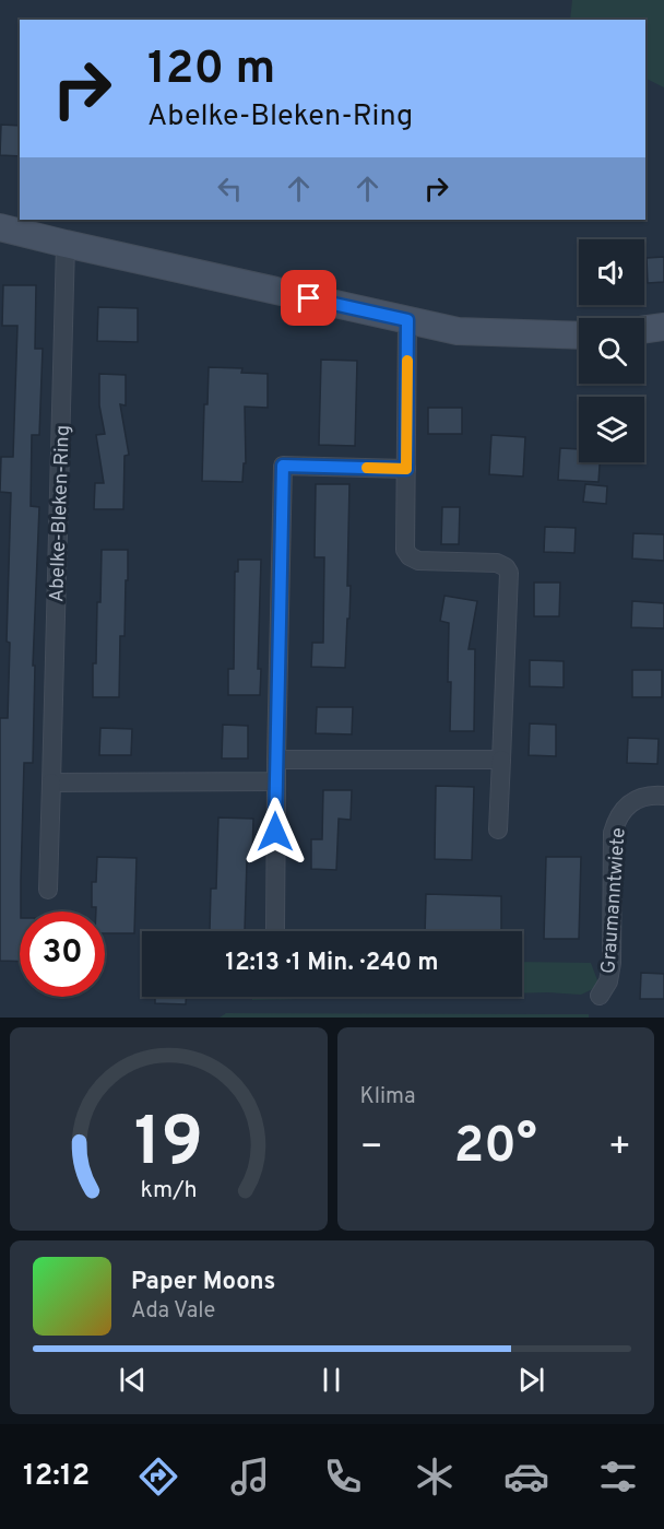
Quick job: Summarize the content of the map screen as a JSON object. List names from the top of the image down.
{
  "streets": {
    "street": ["Abelke-Bleken-Ring", "Graumanntwiete"]
  },
  "page": {
    "turn": ["120 m", "Abelke-Bleken-Ring"],
    "limit": "30",
    "trip": "12:13 · 1 Min. · 240 m",
    "tile": "Klima",
    "heat": ["−", "20°", "+"],
    "song": ["Paper Moons", "Ada Vale"],
    "tabs": "12:12",
    "gauge": ["19", "km/h"]
  }
}
